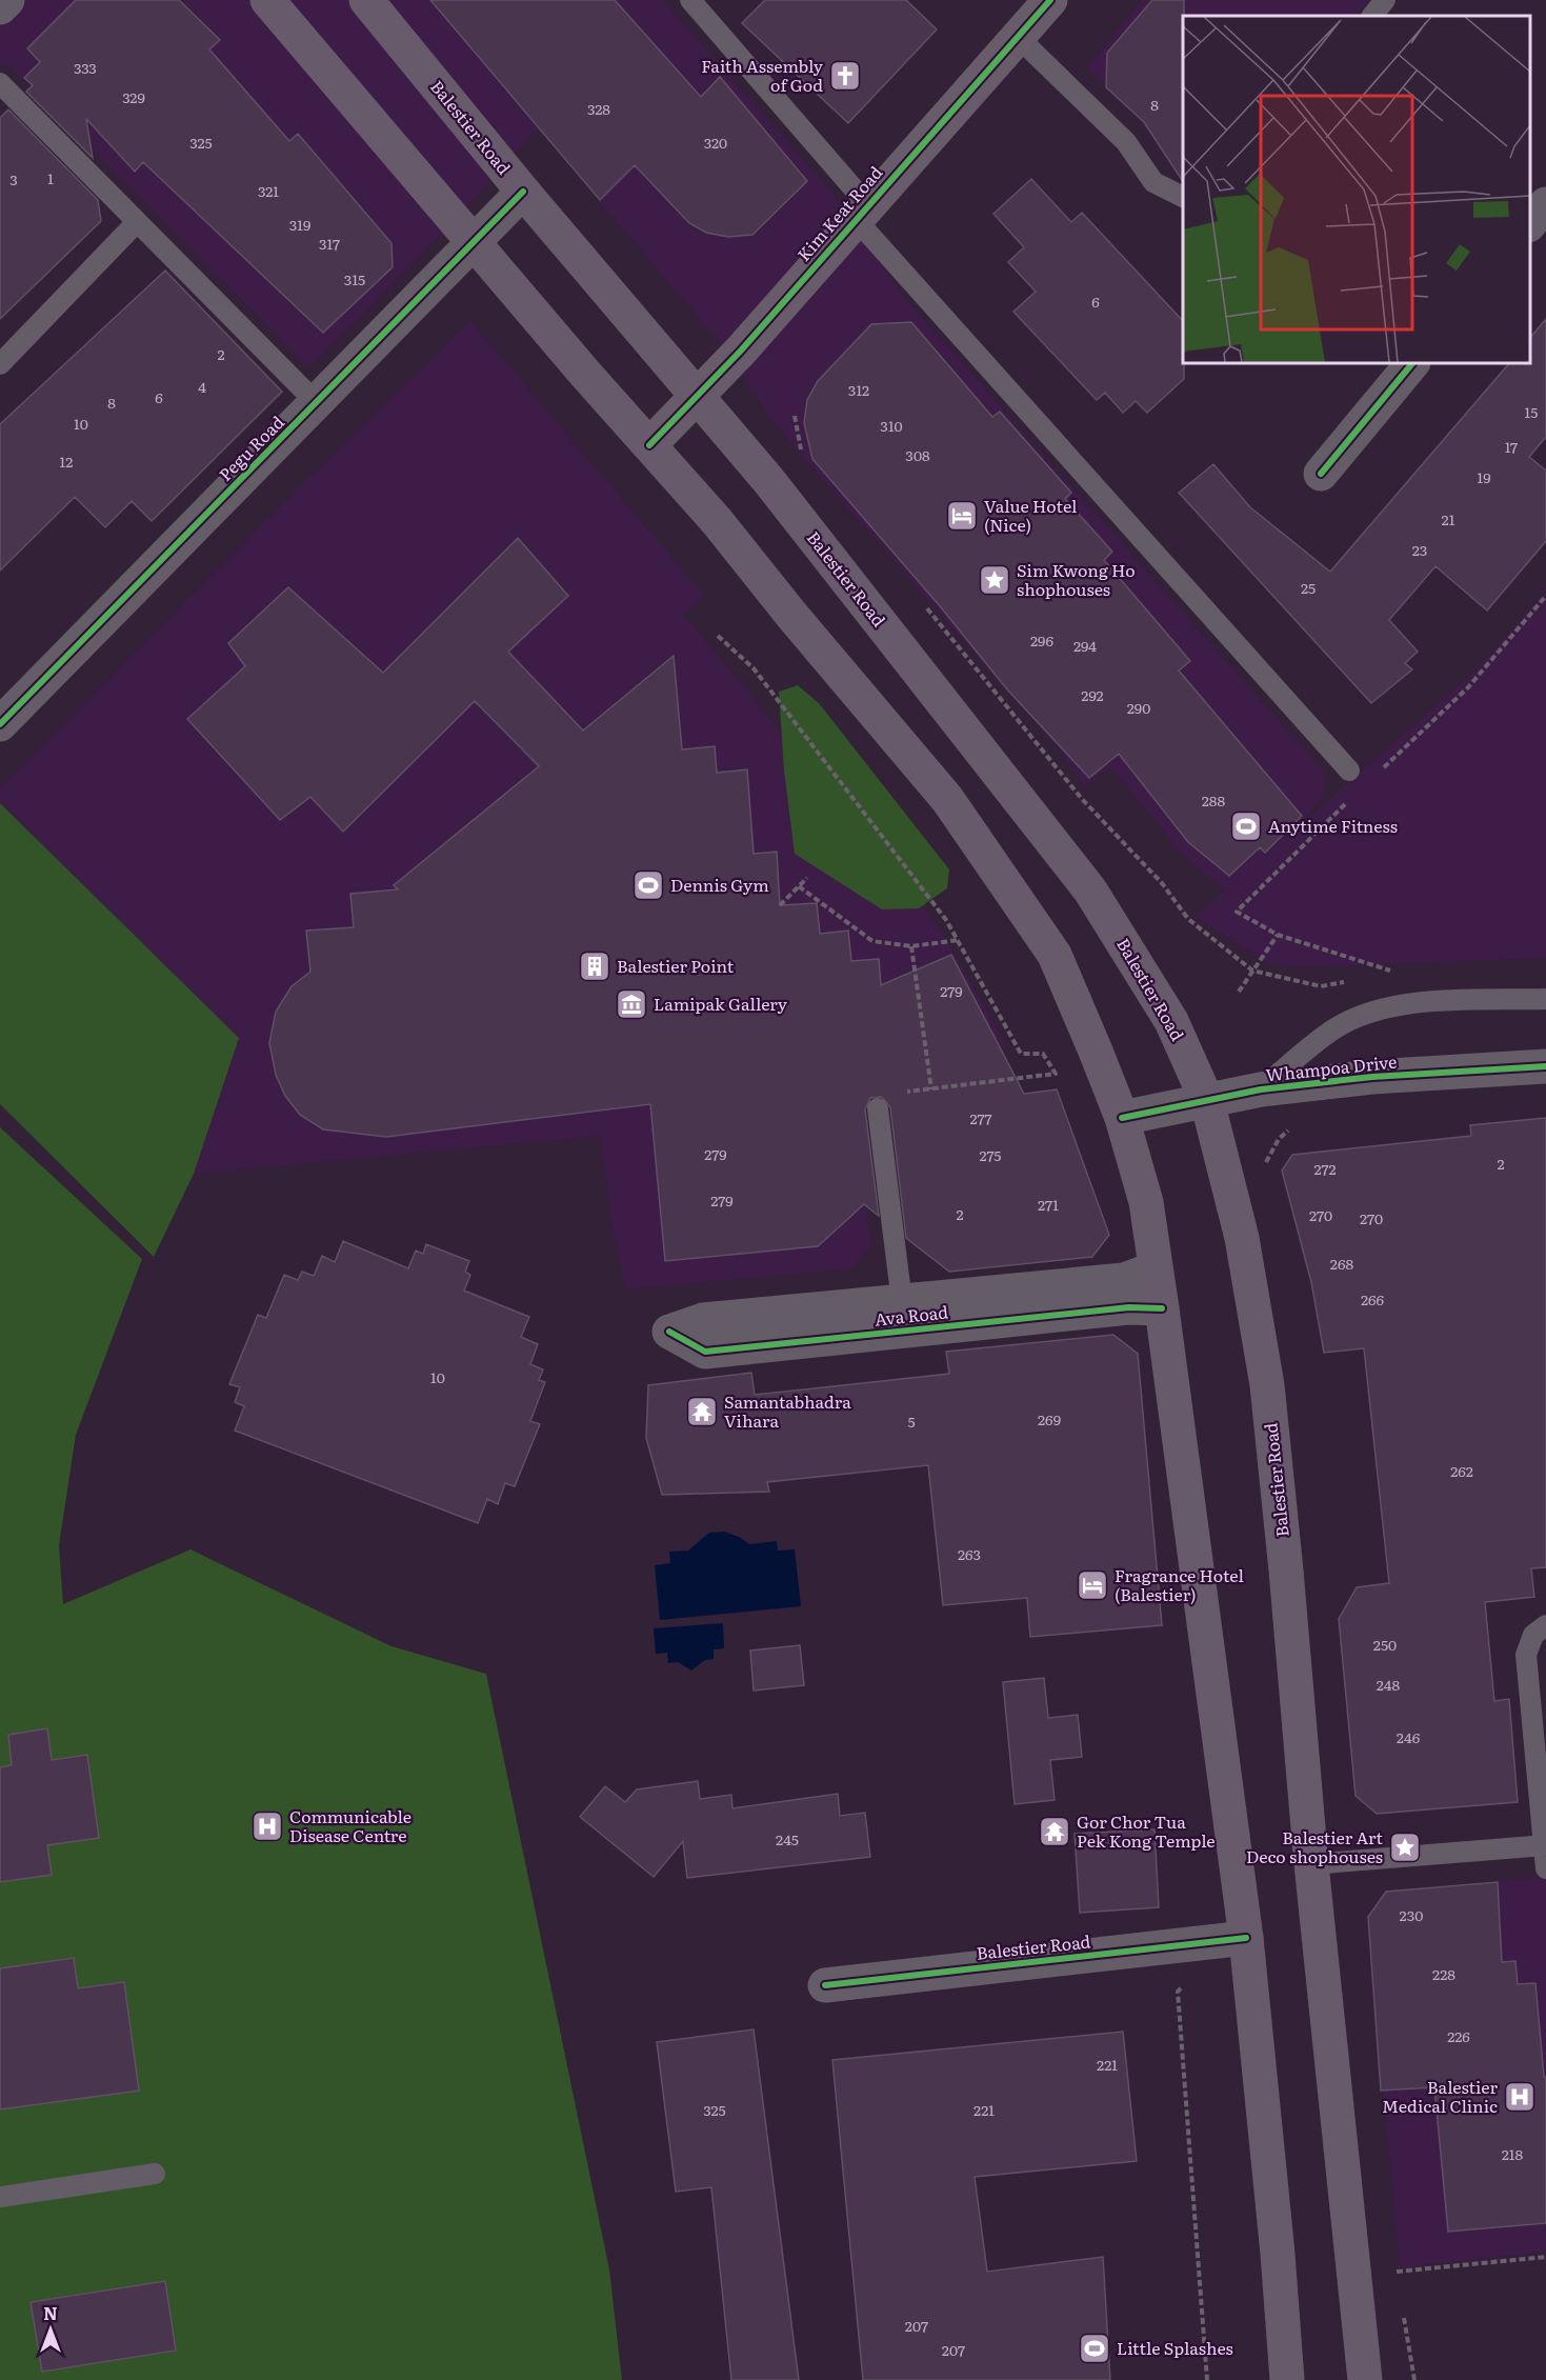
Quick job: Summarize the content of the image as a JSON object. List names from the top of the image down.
{
  "streets": {
    "main road": ["Balestier Road"],
    "street": [
      "Kim Keat Road",
      "Pegu Road",
      "Whampoa Drive",
      "Ava Road"
    ]
  },
  "crossings": [
    ["Balestier Road", "Kim Keat Road"],
    ["Balestier Road", "Pegu Road"],
    ["Balestier Road", "Whampoa Drive"]
  ],
  "places": {
    "church": ["Faith Assembly of God"],
    "hotel": ["Value Hotel (Nice)", "Fragrance Hotel (Balestier)"],
    "place": ["Sim Kwong Ho shophouses", "Balestier Art Deco shophouses"],
    "sports": ["Anytime Fitness", "Dennis Gym", "Little Splashes"],
    "building": ["Balestier Point"],
    "museum": ["Lamipak Gallery"],
    "temple": ["Samantabhadra Vihara", "Gor Chor Tua Pek Kong Temple"],
    "hospital": ["Communicable Disease Centre", "Balestier Medical Clinic"]
  },
  "house_numbers": [
    "333",
    "329",
    "8",
    "328",
    "325",
    "320",
    "1",
    "3",
    "321",
    "319",
    "317",
    "315",
    "6",
    "2",
    "4",
    "312",
    "6",
    "8",
    "15",
    "10",
    "310",
    "17",
    "308",
    "12",
    "19",
    "21",
    "23",
    "25",
    "296",
    "294",
    "292",
    "290",
    "288",
    "279",
    "277",
    "279",
    "275",
    "2",
    "272",
    "279",
    "271",
    "2",
    "270",
    "270",
    "268",
    "266",
    "10",
    "269",
    "5",
    "262",
    "263",
    "250",
    "248",
    "246",
    "245",
    "230",
    "228",
    "226",
    "221",
    "325",
    "221",
    "218",
    "207",
    "207"
  ],
  "north": "top"
}
